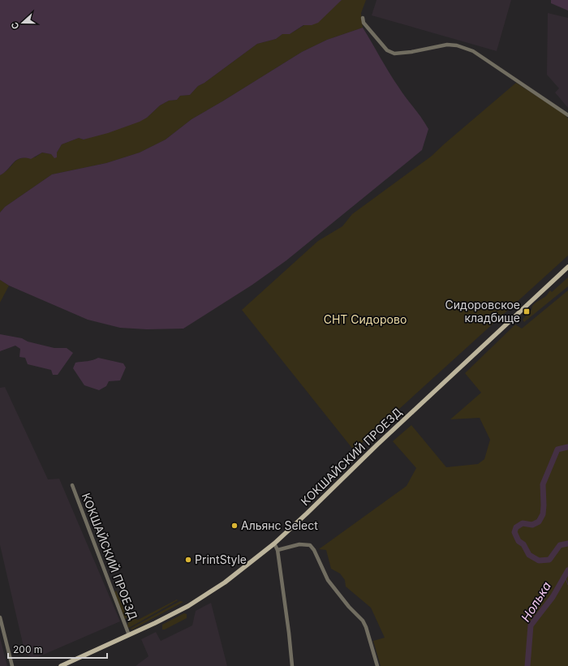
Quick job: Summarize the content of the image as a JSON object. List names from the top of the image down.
{
  "streets": {
    "main road": ["КОКШАЙСКИЙ ПРОЕЗД"]
  },
  "water": ["Нолька"],
  "parks": ["СНТ Сидорово"],
  "places": {
    "transit": ["Сидоровское кладбище"],
    "other": ["Альянс Select", "PrintStyle"]
  },
  "scale_bar": "200 m",
  "north": "left"
}
